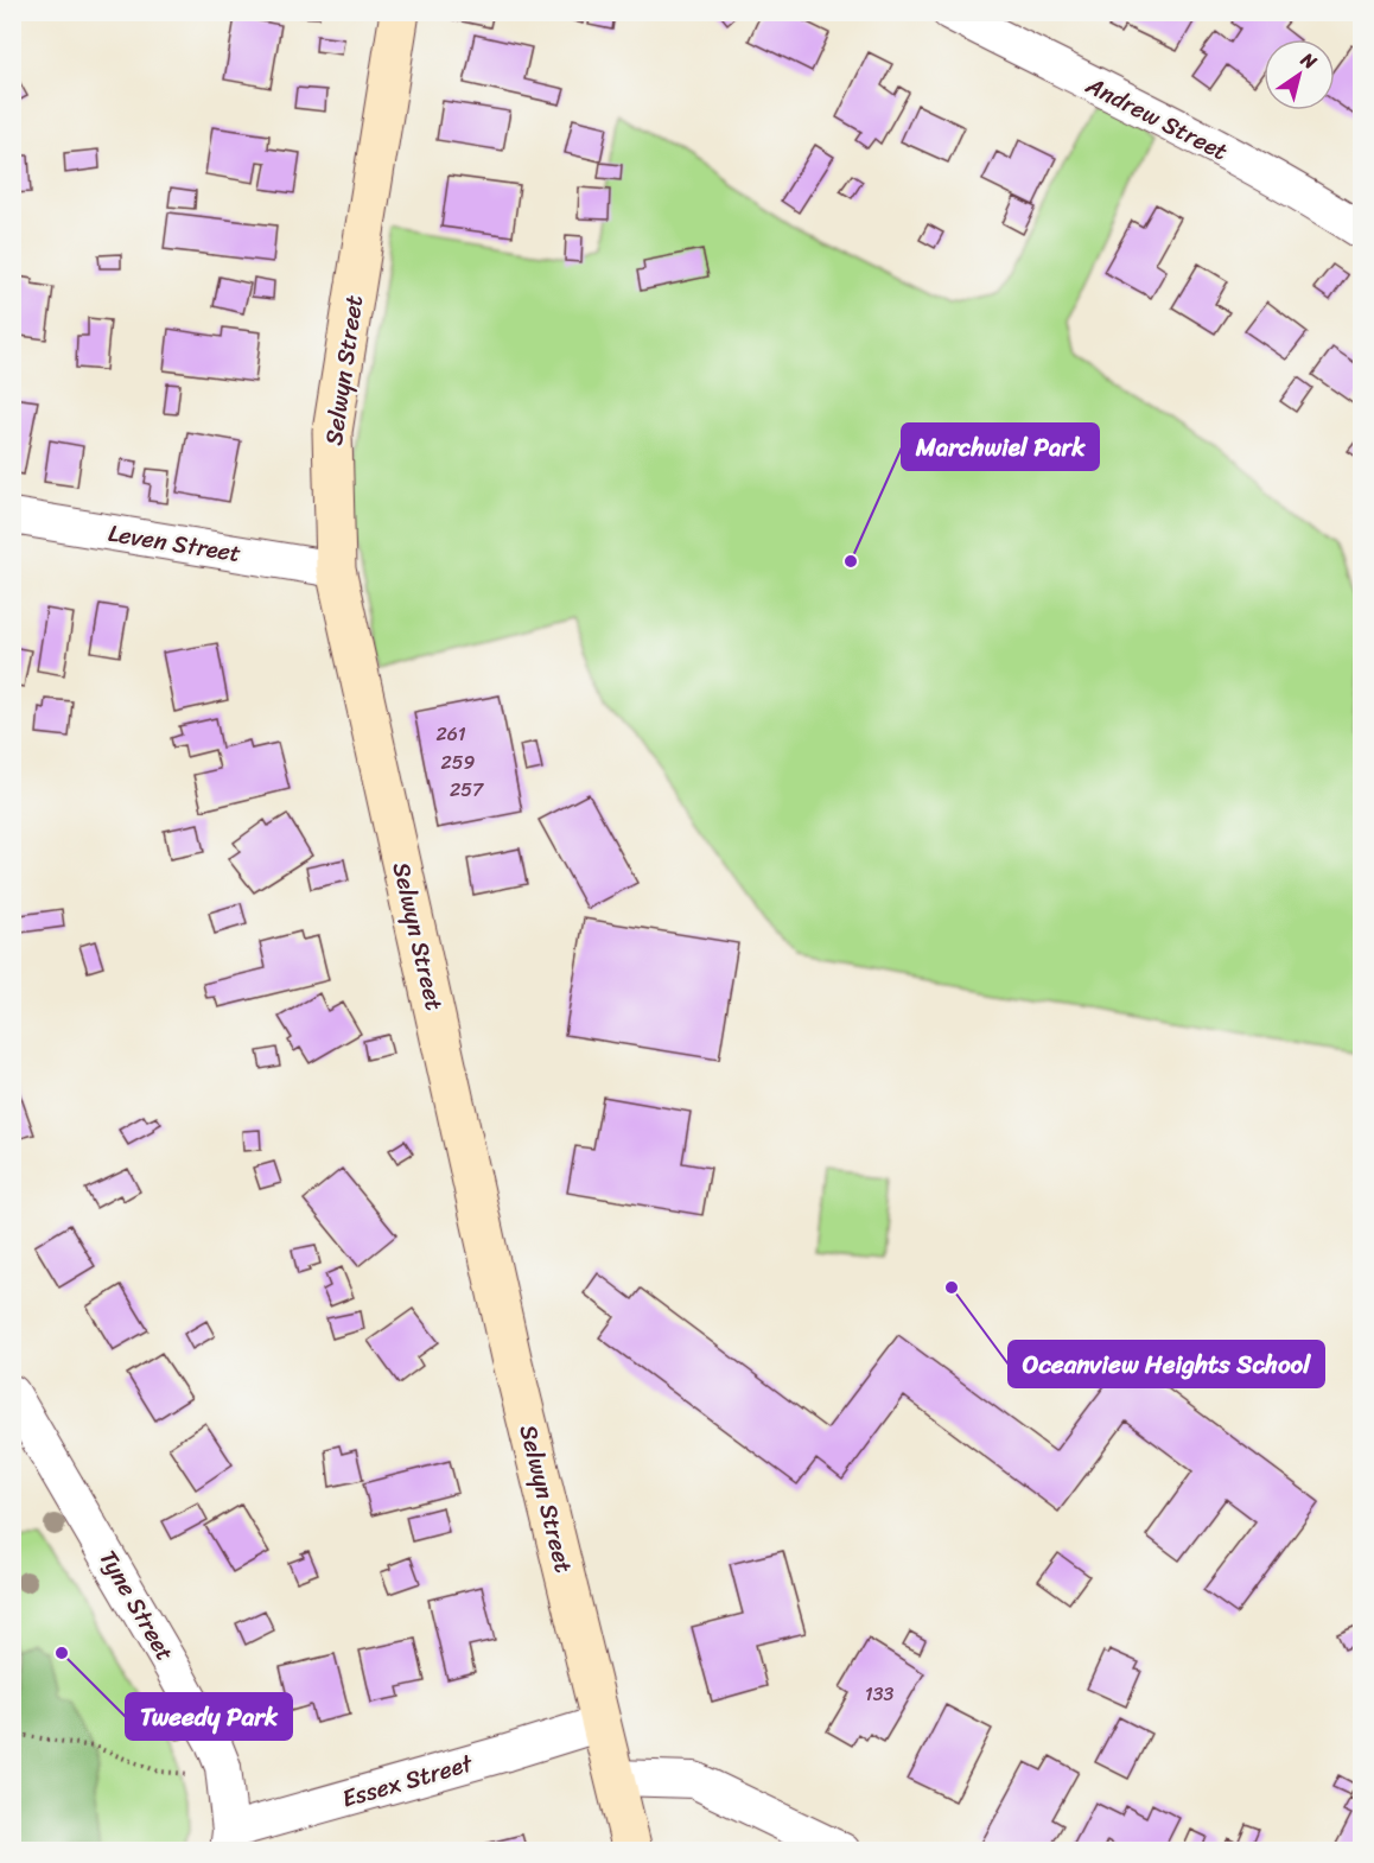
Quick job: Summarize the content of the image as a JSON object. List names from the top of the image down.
{
  "streets": {
    "street": [
      "Andrew Street",
      "Selwyn Street",
      "Leven Street",
      "Tyne Street",
      "Essex Street"
    ]
  },
  "crossings": [
    ["Selwyn Street", "Leven Street"],
    ["Selwyn Street", "Essex Street"],
    ["Tyne Street", "Essex Street"]
  ],
  "places": ["Marchwiel Park", "Oceanview Heights School", "Tweedy Park"],
  "house_numbers": [
    "261",
    "259",
    "257",
    "133"
  ],
  "north": "top right"
}
